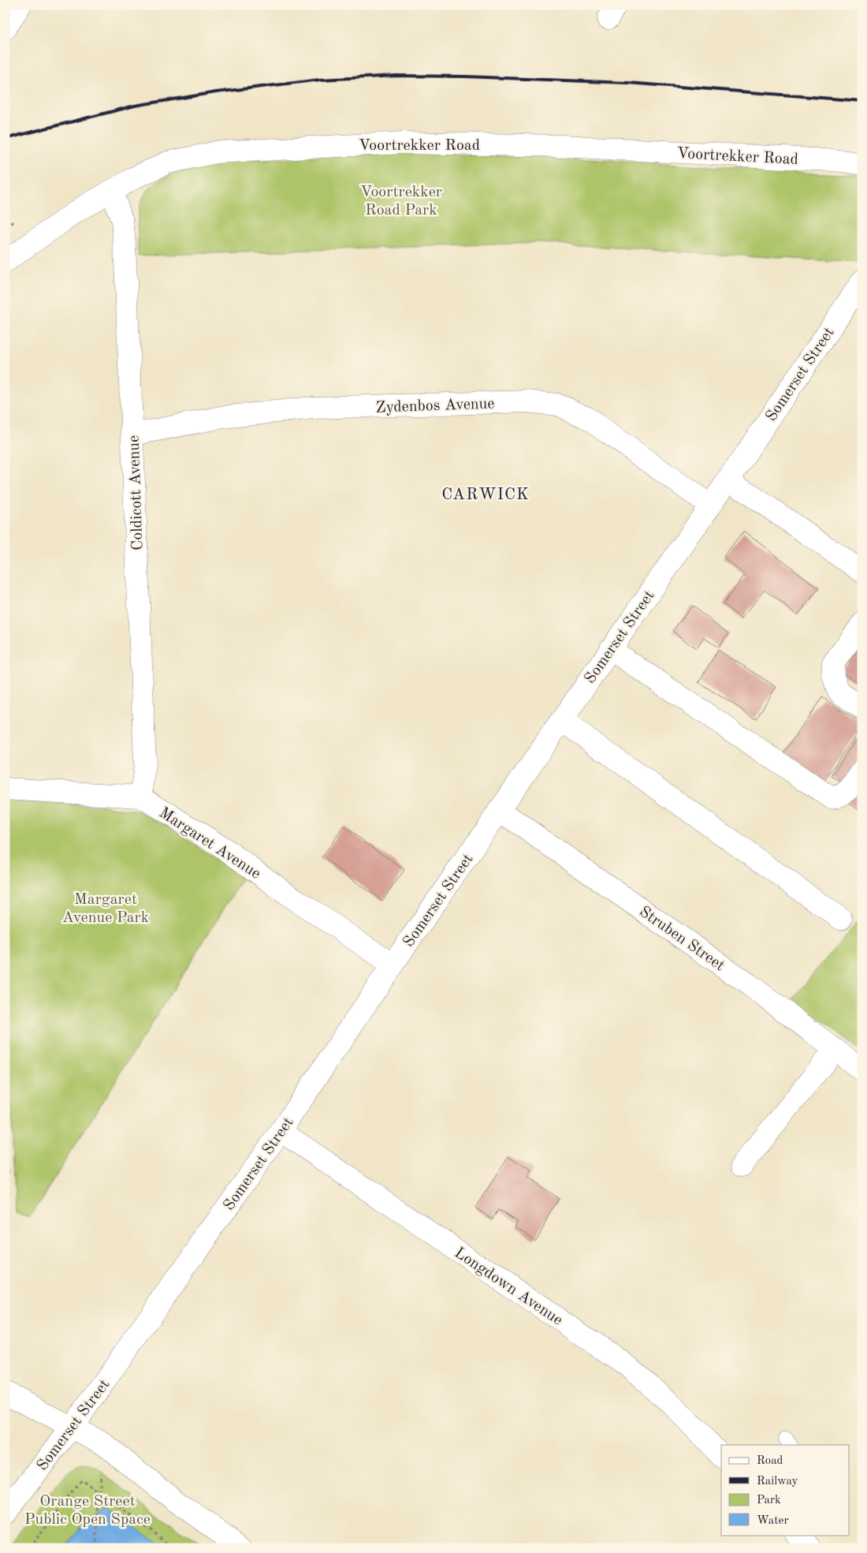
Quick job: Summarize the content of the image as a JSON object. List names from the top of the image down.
{
  "streets": {
    "street": [
      "Voortrekker Road",
      "Somerset Street",
      "Zydenbos Avenue",
      "Coldicott Avenue",
      "Margaret Avenue",
      "Struben Street",
      "Longdown Avenue"
    ]
  },
  "crossings": [
    ["Voortrekker Road", "Coldicott Avenue"],
    ["Somerset Street", "Zydenbos Avenue"],
    ["Somerset Street", "Margaret Avenue"],
    ["Somerset Street", "Struben Street"],
    ["Somerset Street", "Longdown Avenue"],
    ["Zydenbos Avenue", "Coldicott Avenue"],
    ["Coldicott Avenue", "Margaret Avenue"]
  ],
  "districts": ["CARWICK"],
  "parks": ["Voortrekker Road Park", "Margaret Avenue Park", "Orange Street Public Open Space"],
  "legend": [
    "Road",
    "Railway",
    "Park",
    "Water"
  ]
}
